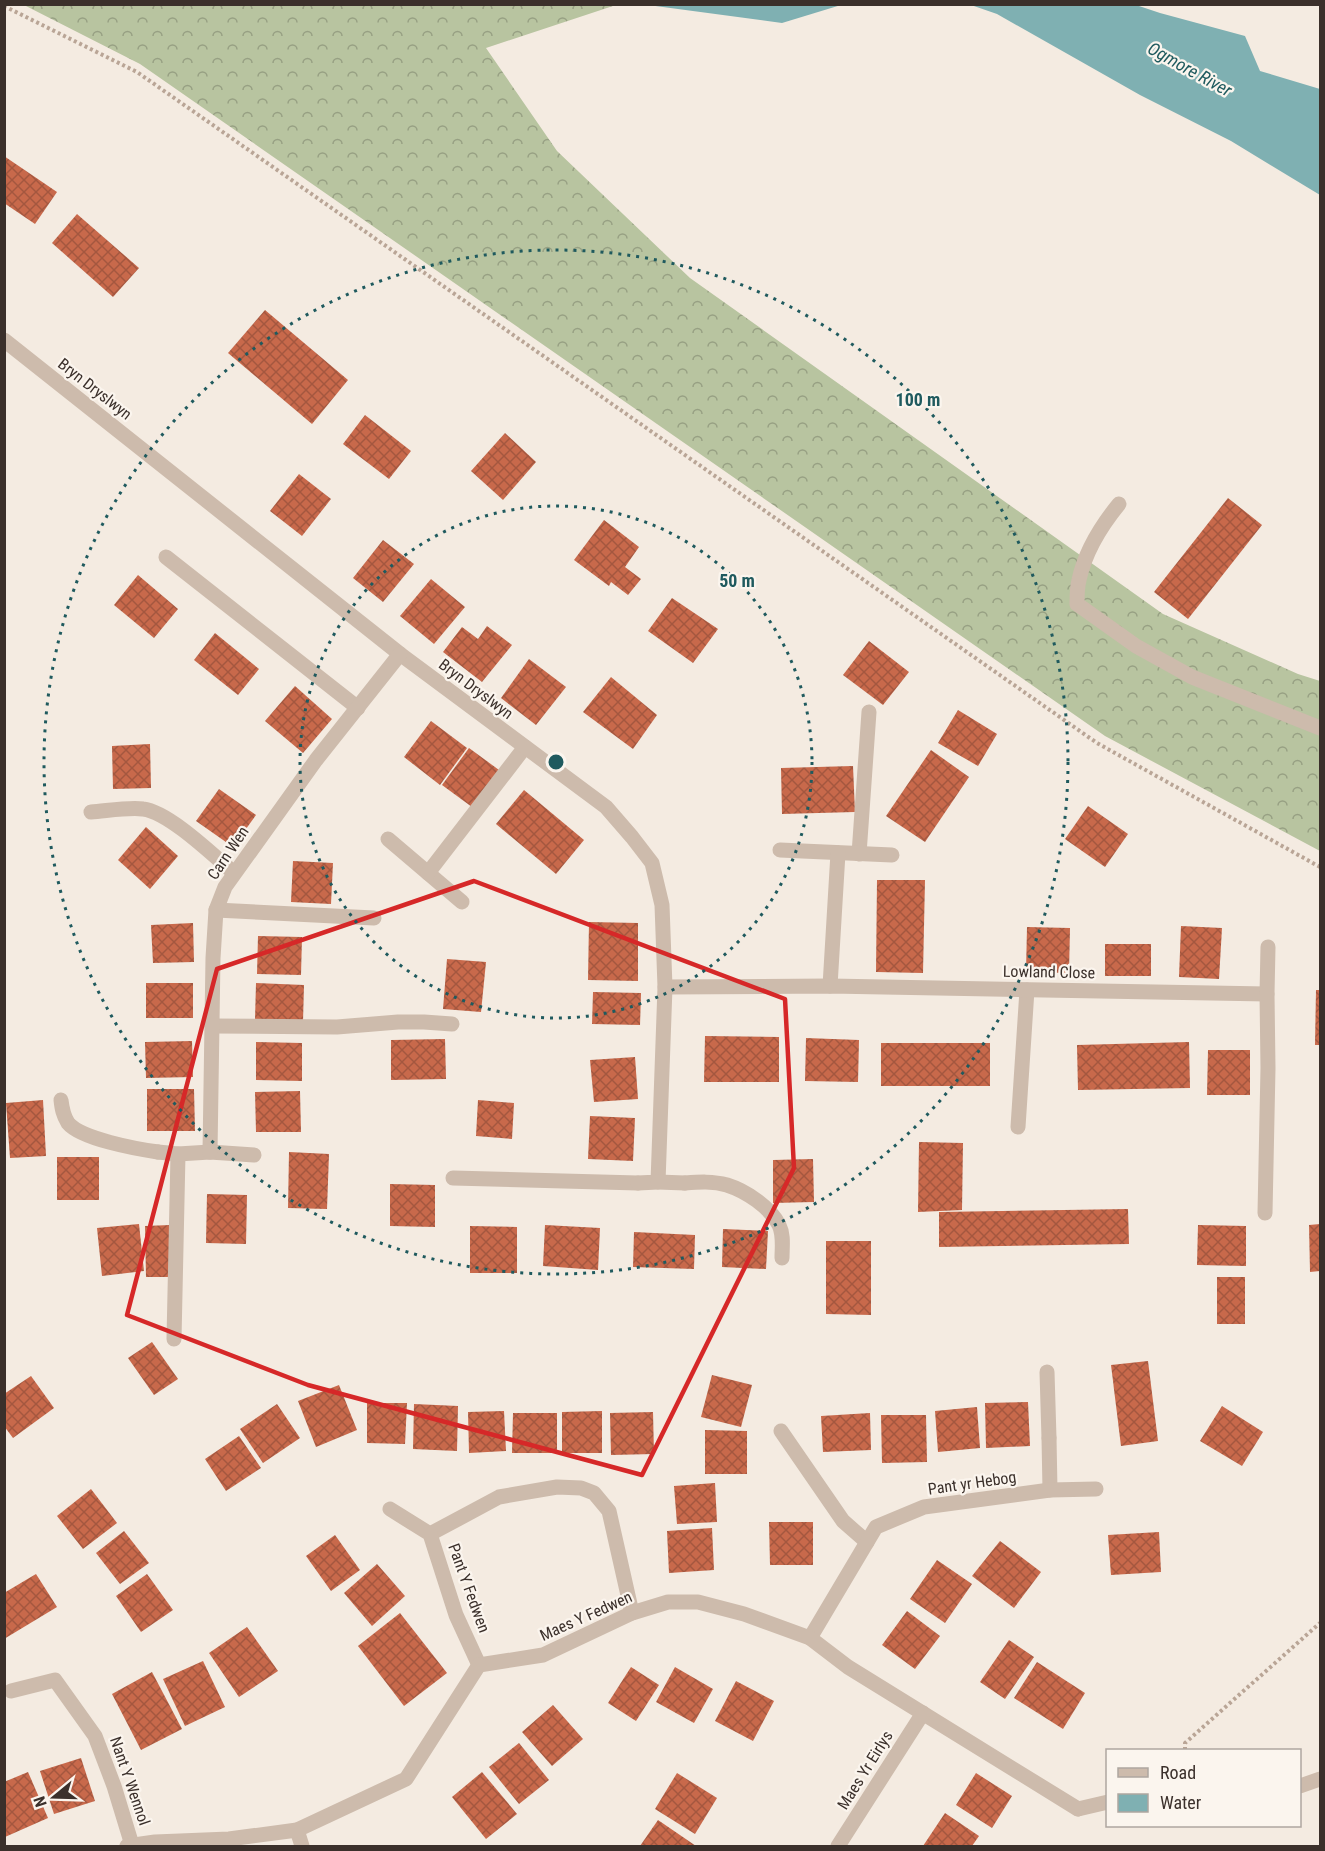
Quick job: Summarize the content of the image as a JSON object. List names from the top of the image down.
{
  "streets": {
    "street": [
      "Bryn Dryslwyn",
      "Carn Wen",
      "Lowland Close",
      "Pant yr Hebog",
      "Pant Y Fedwen",
      "Maes Y Fedwen",
      "Maes Yr Eirlys",
      "Nant Y Wennol"
    ]
  },
  "crossings": [
    ["Bryn Dryslwyn", "Carn Wen"],
    ["Bryn Dryslwyn", "Lowland Close"],
    ["Pant yr Hebog", "Maes Y Fedwen"],
    ["Pant Y Fedwen", "Maes Y Fedwen"],
    ["Maes Y Fedwen", "Maes Yr Eirlys"]
  ],
  "water": ["Ogmore River"],
  "legend": ["Road", "Water"],
  "north": "left",
  "rings": ["100 m", "50 m"]
}
